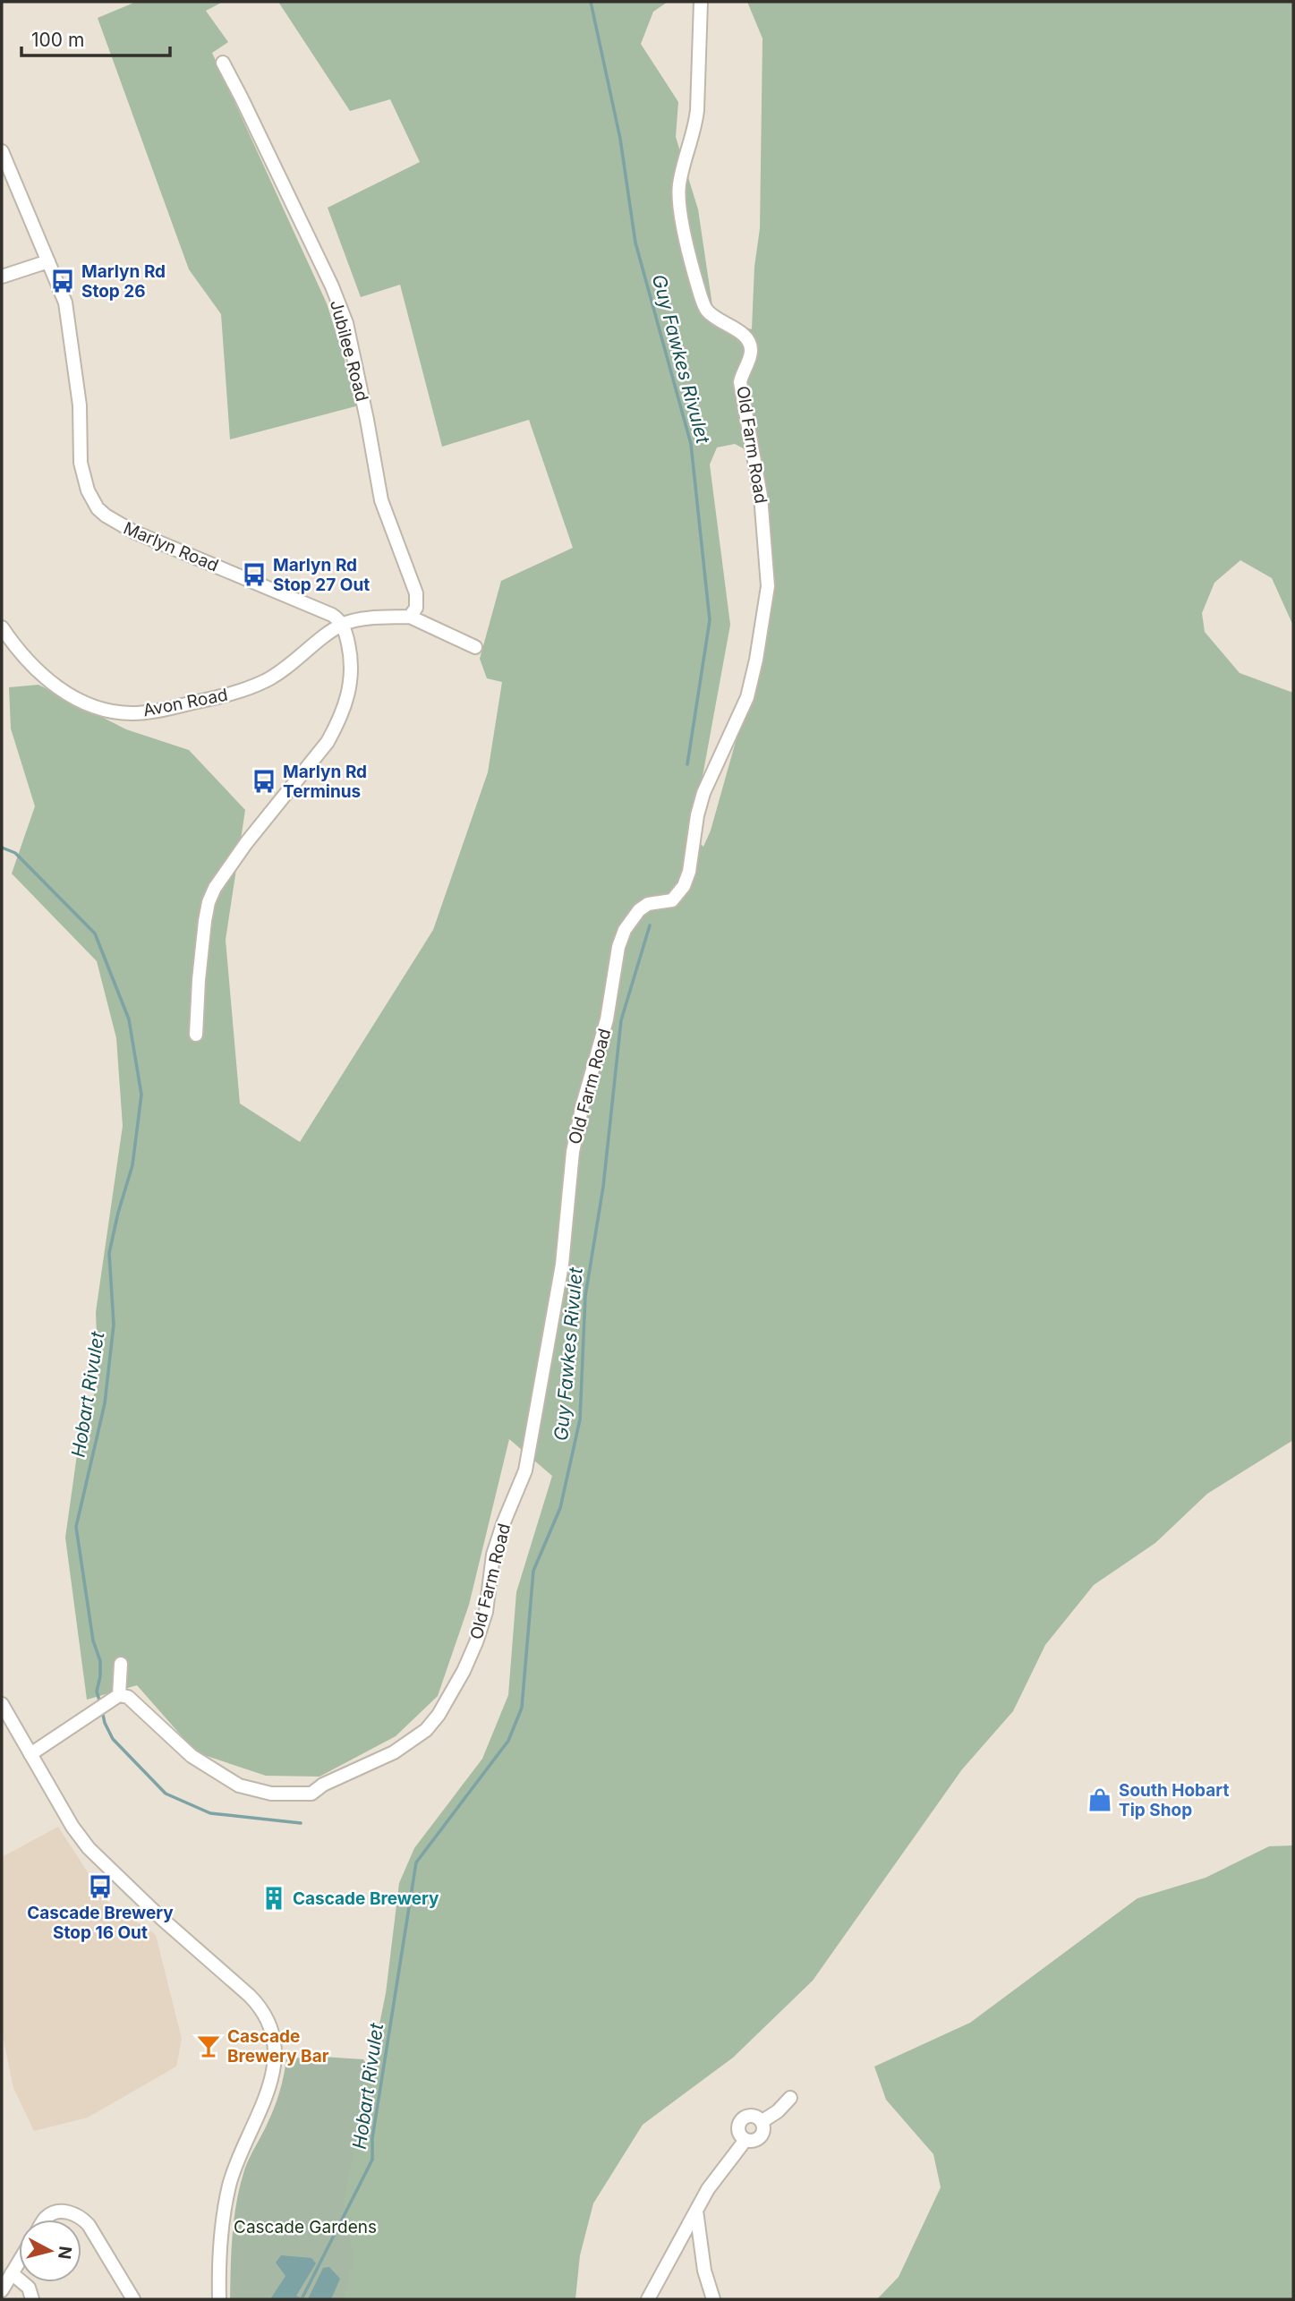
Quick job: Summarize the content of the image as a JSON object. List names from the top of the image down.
{
  "streets": {
    "street": [
      "Jubilee Road",
      "Old Farm Road",
      "Marlyn Road",
      "Avon Road"
    ]
  },
  "crossings": [
    ["Marlyn Road", "Avon Road"]
  ],
  "water": ["Guy Fawkes Rivulet", "Hobart Rivulet"],
  "parks": ["Cascade Gardens"],
  "places": {
    "bus stop": [
      "Marlyn Rd Stop 26",
      "Marlyn Rd Stop 27 Out",
      "Marlyn Rd Terminus",
      "Cascade Brewery Stop 16 Out"
    ],
    "shop": ["South Hobart Tip Shop"],
    "building": ["Cascade Brewery"],
    "bar": ["Cascade Brewery Bar"]
  },
  "scale_bar": "100 m",
  "north": "right"
}
